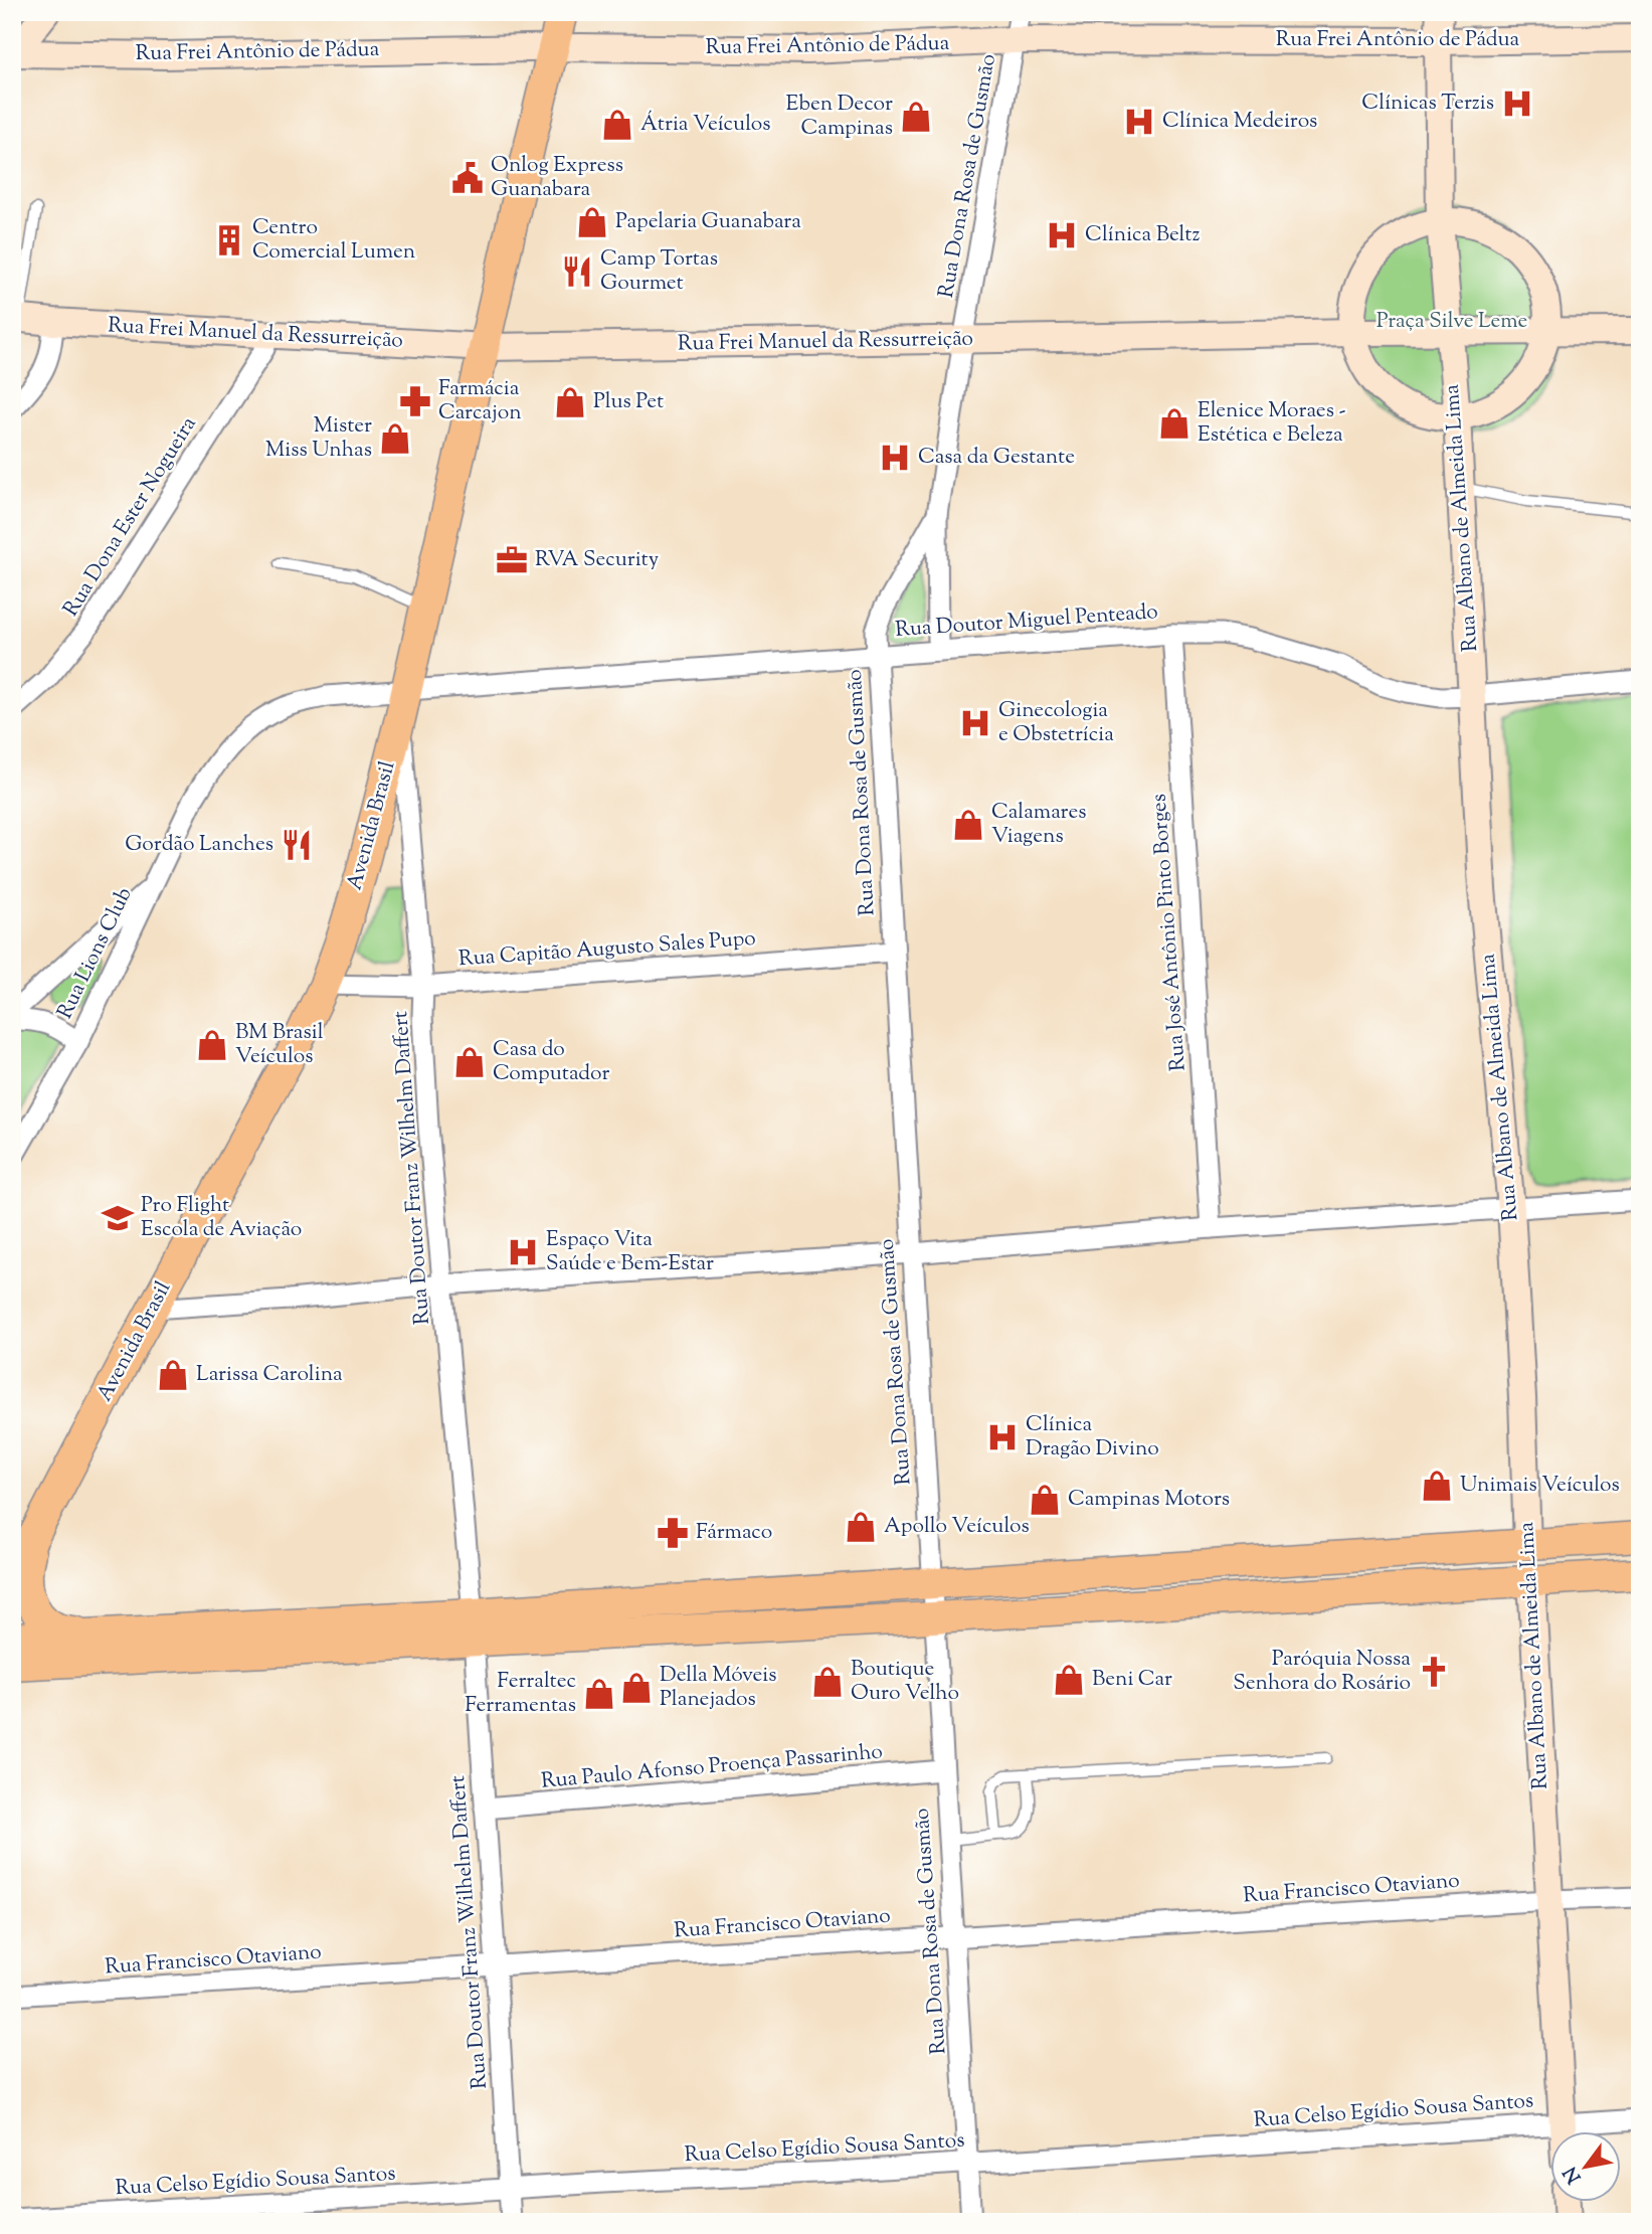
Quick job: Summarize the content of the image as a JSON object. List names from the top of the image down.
{
  "streets": {
    "main road": ["Avenida Brasil"],
    "street": [
      "Rua Frei Antônio de Pádua",
      "Rua Dona Rosa de Gusmão",
      "Rua Frei Manuel da Ressurreição",
      "Rua Dona Ester Nogueira",
      "Rua Albano de Almeida Lima",
      "Rua Doutor Miguel Penteado",
      "Rua José Antônio Pinto Borges",
      "Rua Capitão Augusto Sales Pupo",
      "Rua Lions Club",
      "Rua Doutor Franz Wilhelm Daffert",
      "Rua Paulo Afonso Proença Passarinho",
      "Rua Francisco Otaviano",
      "Rua Celso Egídio Sousa Santos"
    ]
  },
  "crossings": [
    ["Rua Frei Antônio de Pádua", "Rua Dona Rosa de Gusmão"],
    ["Rua Frei Antônio de Pádua", "Rua Albano de Almeida Lima"],
    ["Rua Frei Antônio de Pádua", "Avenida Brasil"],
    ["Rua Dona Rosa de Gusmão", "Rua Frei Manuel da Ressurreição"],
    ["Rua Dona Rosa de Gusmão", "Rua Doutor Miguel Penteado"],
    ["Rua Dona Rosa de Gusmão", "Rua Capitão Augusto Sales Pupo"],
    ["Rua Dona Rosa de Gusmão", "Rua Paulo Afonso Proença Passarinho"],
    ["Rua Dona Rosa de Gusmão", "Rua Francisco Otaviano"],
    ["Rua Dona Rosa de Gusmão", "Rua Celso Egídio Sousa Santos"],
    ["Rua Frei Manuel da Ressurreição", "Rua Dona Ester Nogueira"],
    ["Rua Frei Manuel da Ressurreição", "Rua Albano de Almeida Lima"],
    ["Rua Frei Manuel da Ressurreição", "Avenida Brasil"],
    ["Rua Albano de Almeida Lima", "Rua Doutor Miguel Penteado"],
    ["Rua Albano de Almeida Lima", "Rua Francisco Otaviano"],
    ["Rua Albano de Almeida Lima", "Rua Celso Egídio Sousa Santos"],
    ["Rua Doutor Miguel Penteado", "Avenida Brasil"],
    ["Rua Doutor Miguel Penteado", "Rua José Antônio Pinto Borges"],
    ["Rua Doutor Miguel Penteado", "Rua Lions Club"],
    ["Avenida Brasil", "Rua Capitão Augusto Sales Pupo"],
    ["Avenida Brasil", "Rua Lions Club"],
    ["Avenida Brasil", "Rua Doutor Franz Wilhelm Daffert"],
    ["Rua Capitão Augusto Sales Pupo", "Rua Doutor Franz Wilhelm Daffert"],
    ["Rua Doutor Franz Wilhelm Daffert", "Rua Paulo Afonso Proença Passarinho"],
    ["Rua Doutor Franz Wilhelm Daffert", "Rua Francisco Otaviano"],
    ["Rua Doutor Franz Wilhelm Daffert", "Rua Celso Egídio Sousa Santos"]
  ],
  "parks": ["Praça Silve Leme"],
  "places": {
    "hospital": [
      "Clínicas Terzis",
      "Clínica Medeiros",
      "Clínica Beltz",
      "Casa da Gestante",
      "Ginecologia e Obstetrícia",
      "Espaço Vita Saúde e Bem-Estar",
      "Clínica Dragão Divino"
    ],
    "shop": [
      "Eben Decor Campinas",
      "Átria Veículos",
      "Papelaria Guanabara",
      "Plus Pet",
      "Elenice Moraes - Estética e Beleza",
      "Mister Miss Unhas",
      "Calamares Viagens",
      "BM Brasil Veículos",
      "Casa do Computador",
      "Larissa Carolina",
      "Unimais Veículos",
      "Campinas Motors",
      "Apollo Veículos",
      "Beni Car",
      "Boutique Ouro Velho",
      "Della Móveis Planejados",
      "Ferraltec Ferramentas"
    ],
    "public building": ["Onlog Express Guanabara"],
    "building": ["Centro Comercial Lumen"],
    "restaurant": ["Camp Tortas Gourmet", "Gordão Lanches"],
    "pharmacy": ["Farmácia Carcajon", "Fármaco"],
    "office": ["RVA Security"],
    "school or university": ["Pro Flight Escola de Aviação"],
    "church": ["Paróquia Nossa Senhora do Rosário"]
  },
  "north": "bottom left"
}
